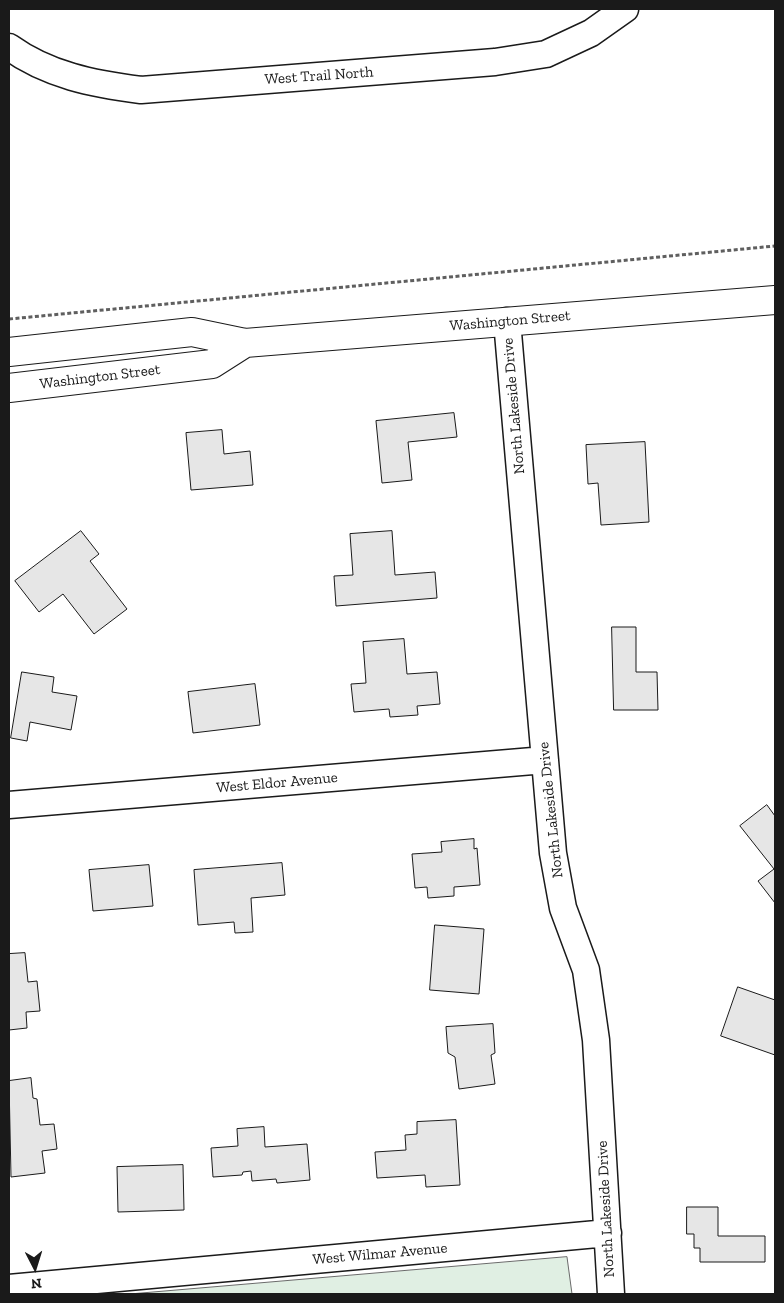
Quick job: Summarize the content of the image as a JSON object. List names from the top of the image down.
{
  "streets": {
    "main road": ["Washington Street"],
    "street": [
      "West Trail North",
      "North Lakeside Drive",
      "West Eldor Avenue",
      "West Wilmar Avenue"
    ]
  },
  "crossings": [
    ["Washington Street", "North Lakeside Drive"],
    ["North Lakeside Drive", "West Eldor Avenue"],
    ["North Lakeside Drive", "West Wilmar Avenue"]
  ],
  "north": "bottom"
}
